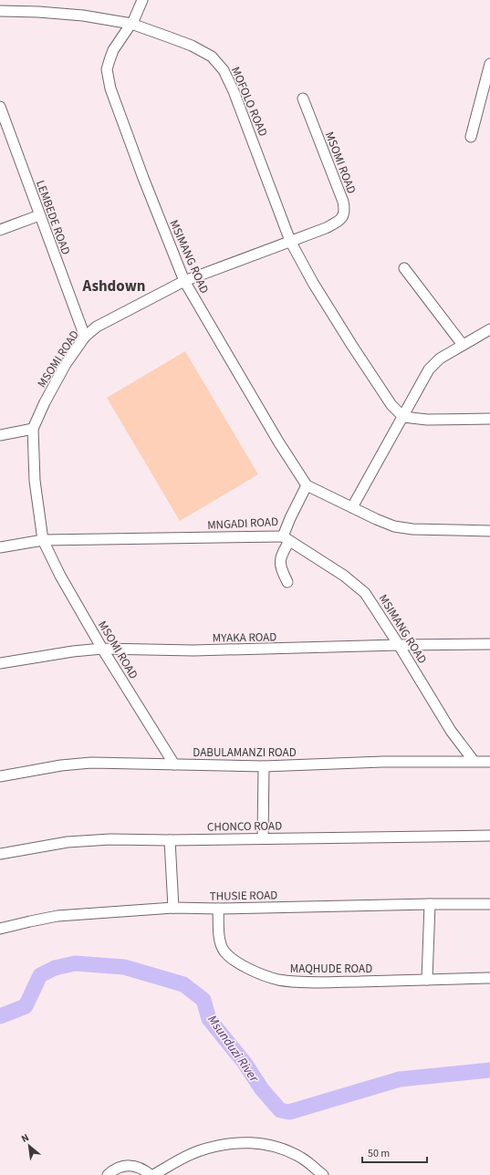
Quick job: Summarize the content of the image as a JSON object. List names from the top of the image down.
{
  "streets": {
    "street": [
      "MOFOLO ROAD",
      "MSOMI ROAD",
      "LEMBEDE ROAD",
      "MSIMANG ROAD",
      "MNGADI ROAD",
      "MYAKA ROAD",
      "DABULAMANZI ROAD",
      "CHONCO ROAD",
      "THUSIE ROAD",
      "MAQHUDE ROAD"
    ]
  },
  "crossings": [
    ["MOFOLO ROAD", "MSOMI ROAD"],
    ["MOFOLO ROAD", "MSIMANG ROAD"],
    ["MSOMI ROAD", "LEMBEDE ROAD"],
    ["MSOMI ROAD", "MSIMANG ROAD"],
    ["MSOMI ROAD", "MNGADI ROAD"],
    ["MSOMI ROAD", "MYAKA ROAD"],
    ["MSOMI ROAD", "DABULAMANZI ROAD"],
    ["MSIMANG ROAD", "MNGADI ROAD"],
    ["MSIMANG ROAD", "MYAKA ROAD"],
    ["MSIMANG ROAD", "DABULAMANZI ROAD"],
    ["THUSIE ROAD", "MAQHUDE ROAD"]
  ],
  "districts": ["Ashdown"],
  "water": ["Msunduzi River"],
  "scale_bar": "50 m",
  "north": "top left"
}
